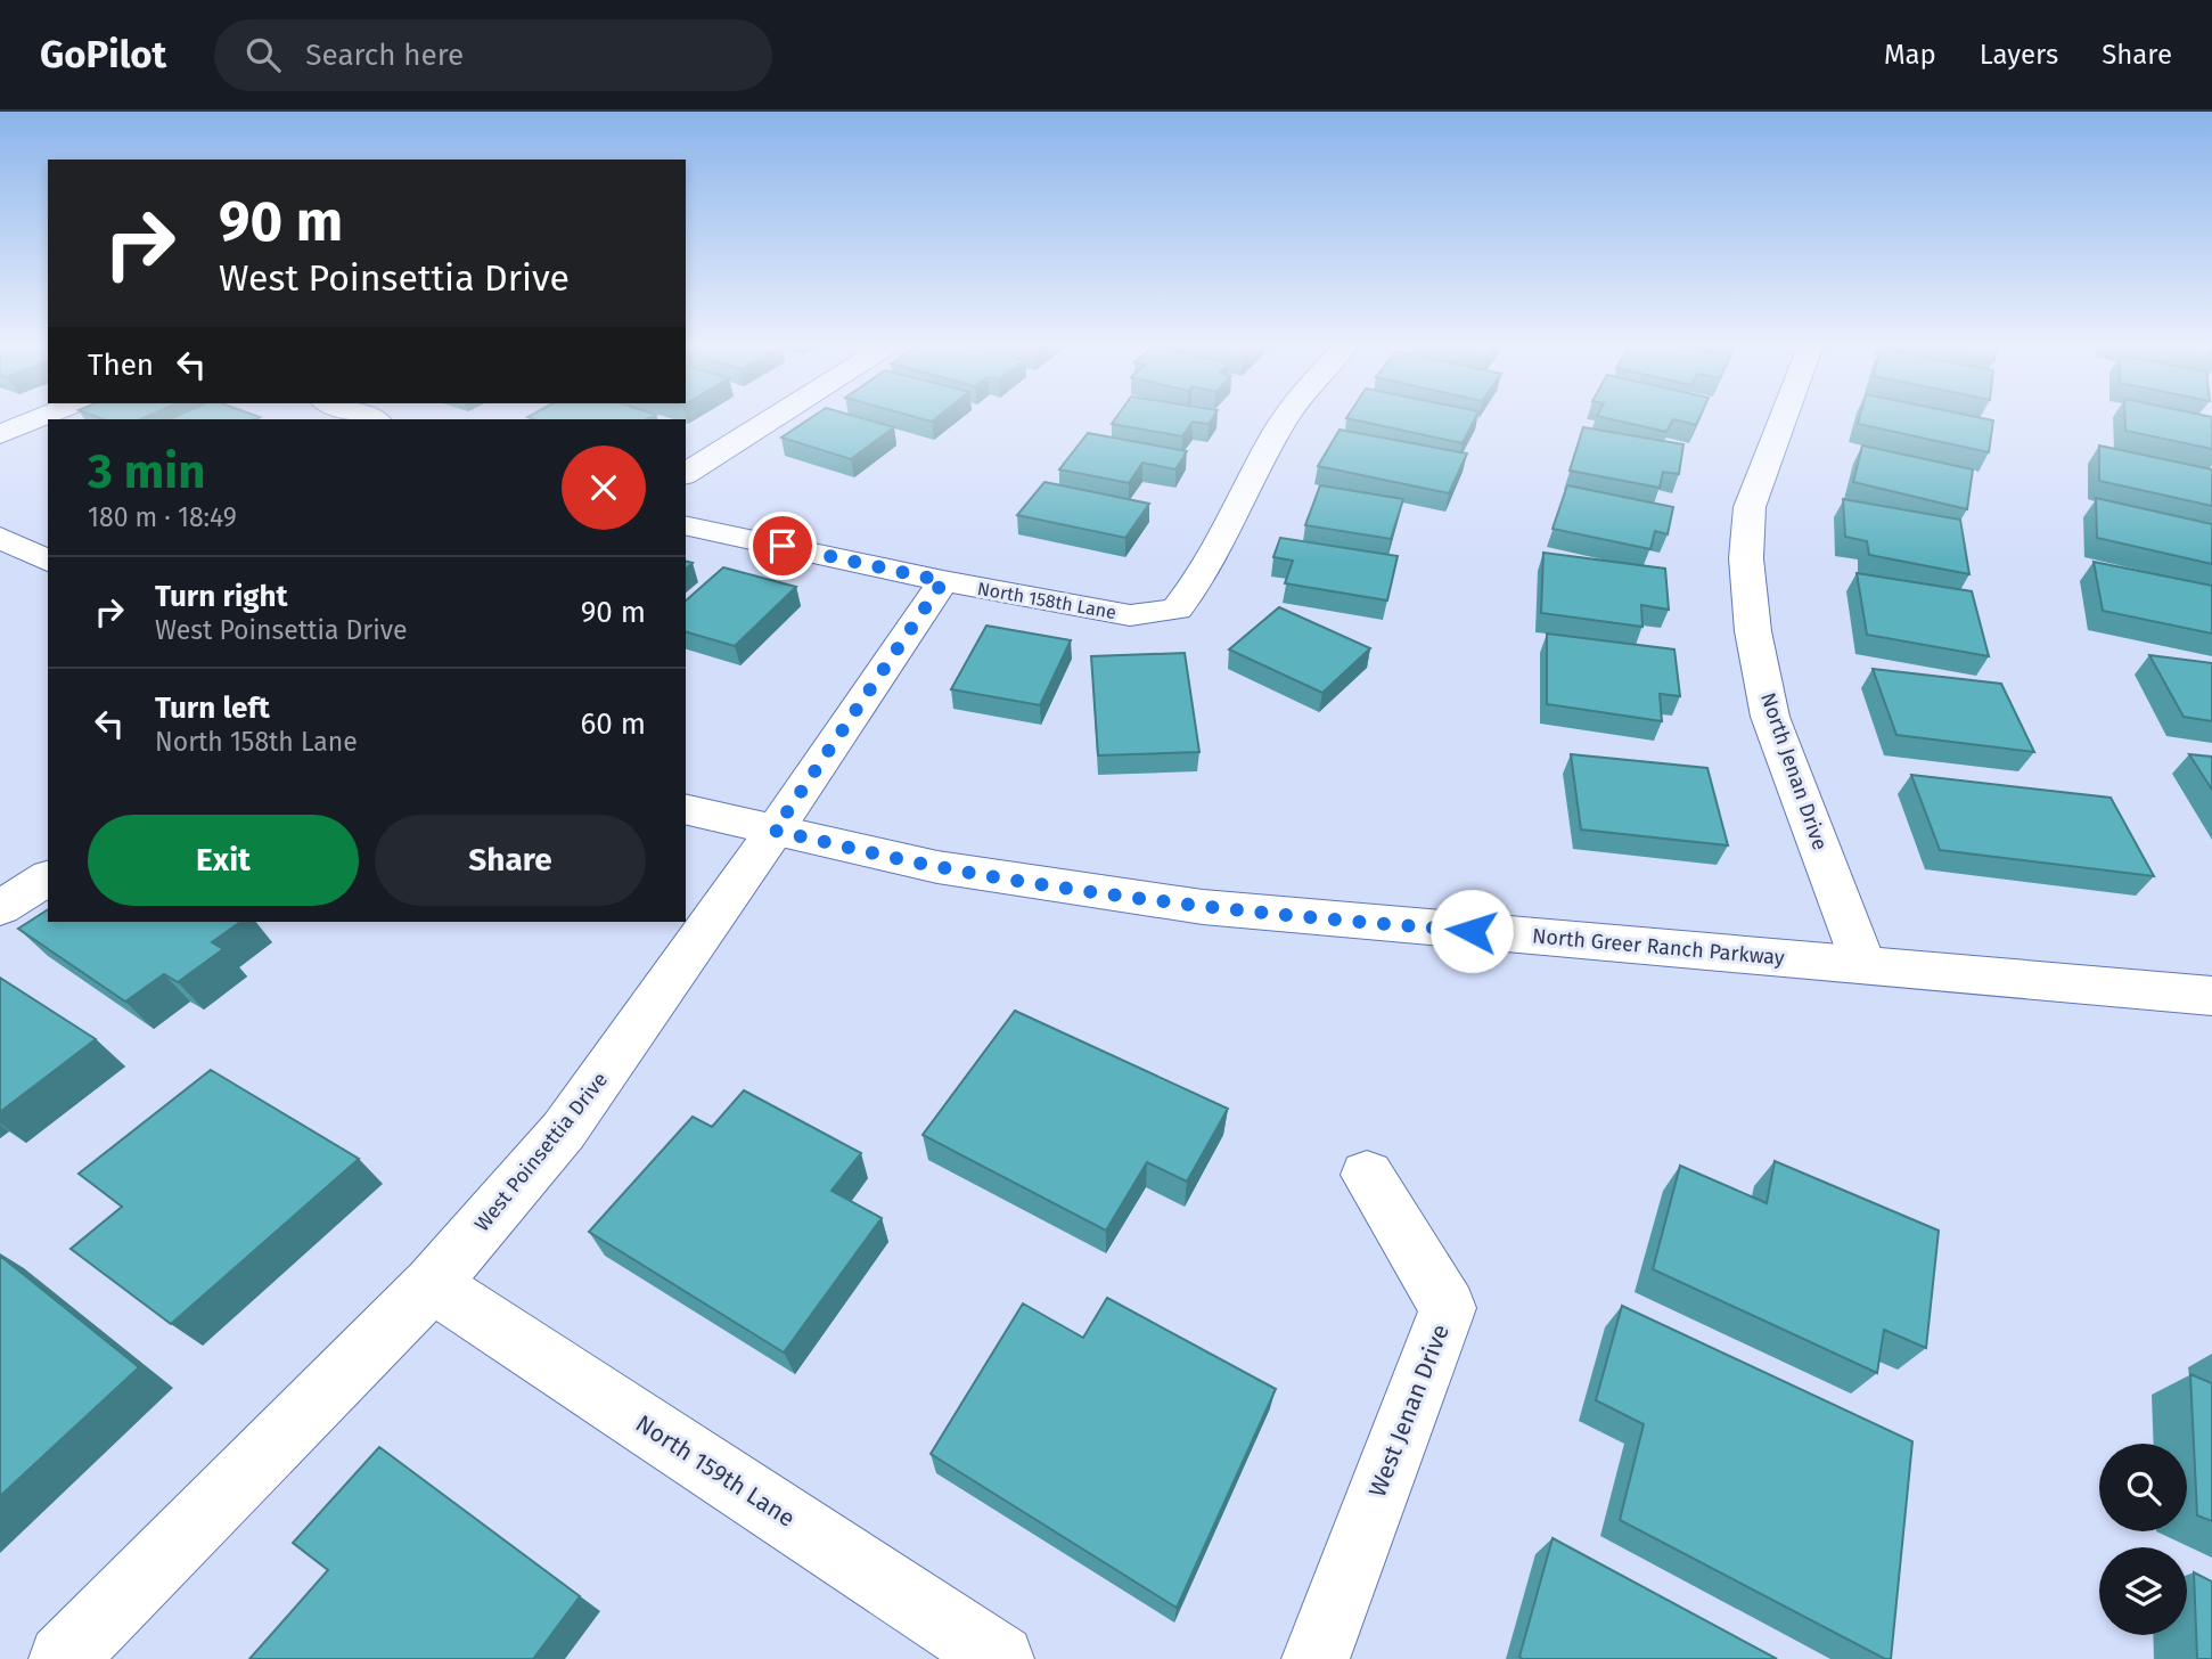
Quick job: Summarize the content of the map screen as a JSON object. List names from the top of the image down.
{
  "streets": {
    "street": [
      "North 158th Lane",
      "North Jenan Drive",
      "North Greer Ranch Parkway",
      "West Poinsettia Drive",
      "West Jenan Drive",
      "North 159th Lane"
    ]
  },
  "crossings": [
    ["North 158th Lane", "West Poinsettia Drive"],
    ["North Jenan Drive", "North Greer Ranch Parkway"],
    ["North Greer Ranch Parkway", "West Poinsettia Drive"],
    ["West Poinsettia Drive", "North 159th Lane"]
  ],
  "page": {
    "header": "GoPilot",
    "search": "Search here",
    "nav": ["Map", "Layers", "Share"],
    "turn": ["90 m", "West Poinsettia Drive"],
    "then": "Then",
    "heading": ["3 min", "180 m · 18:49"],
    "list": [
      {
        "name": "Turn right",
        "note": "West Poinsettia Drive",
        "value": "90 m"
      },
      {
        "name": "Turn left",
        "note": "North 158th Lane",
        "value": "60 m"
      }
    ],
    "buttons": ["Exit", "Share"]
  }
}
